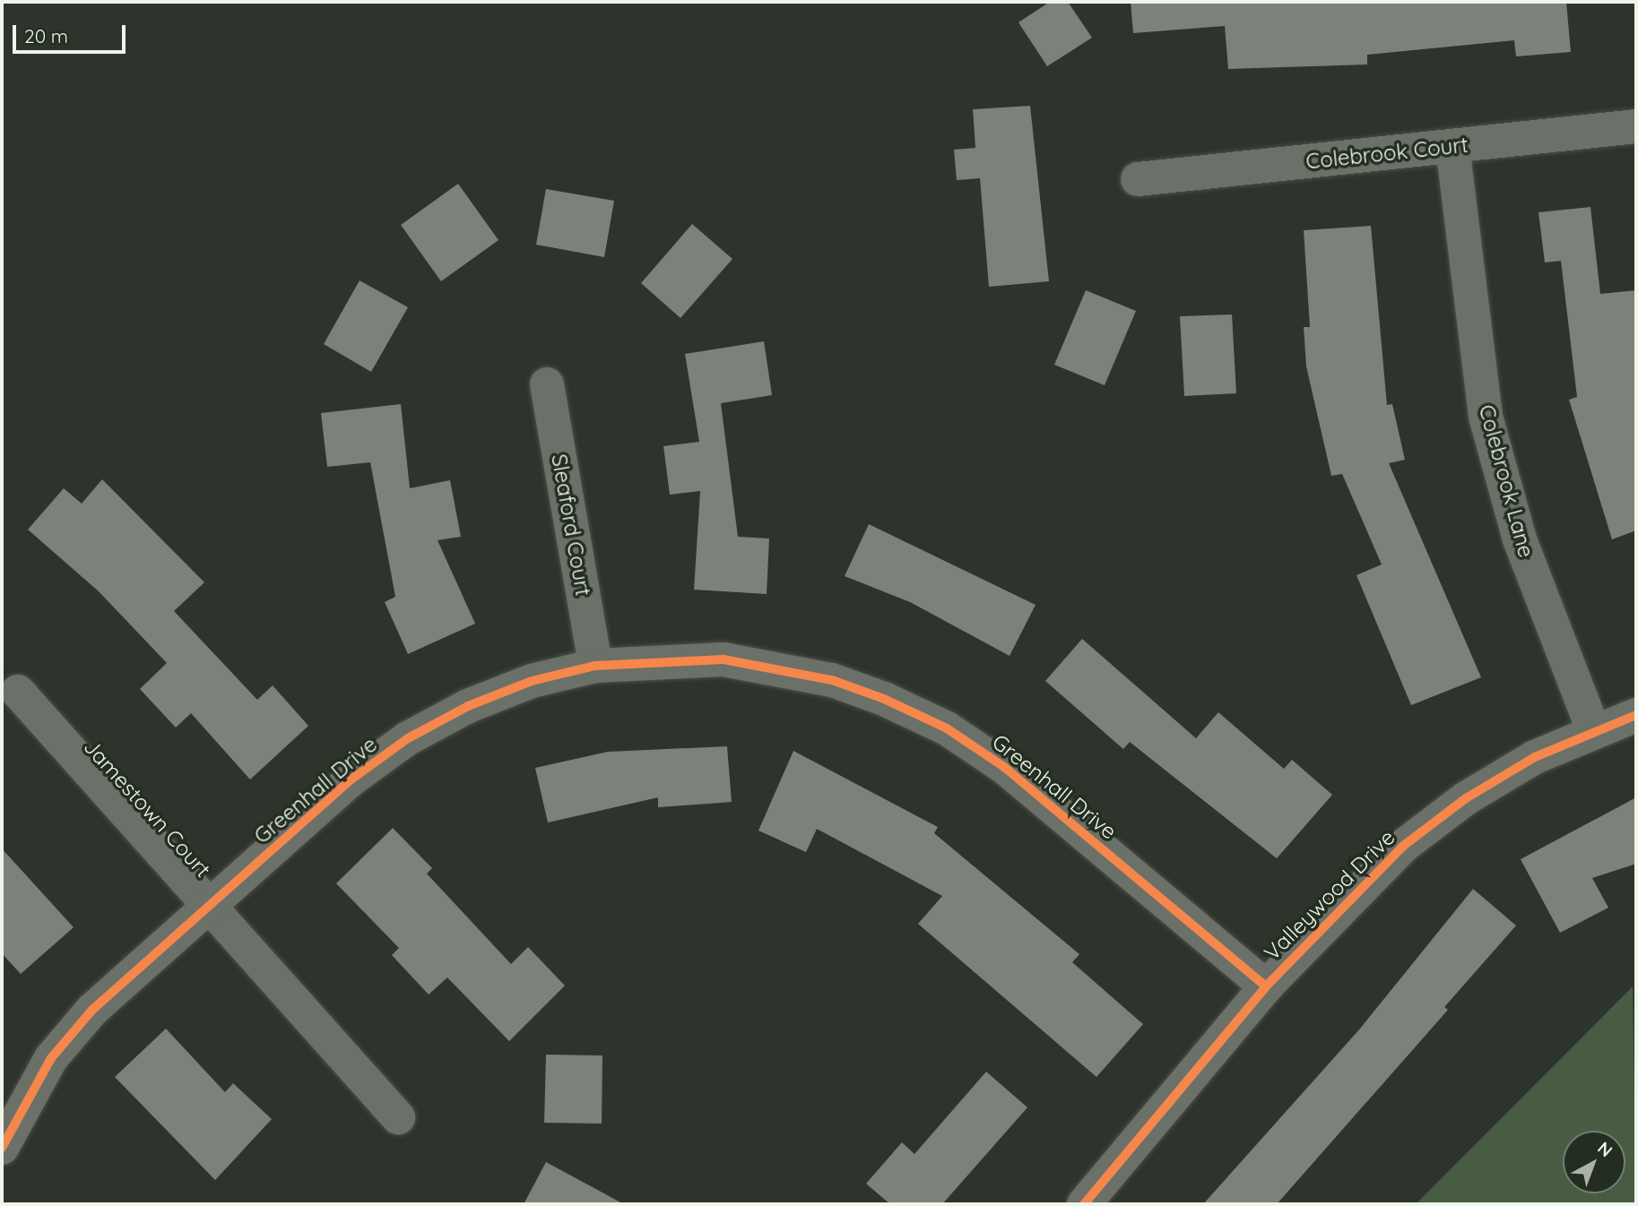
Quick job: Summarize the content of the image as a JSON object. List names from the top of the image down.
{
  "streets": {
    "street": [
      "Colebrook Court",
      "Colebrook Lane",
      "Sleaford Court",
      "Greenhall Drive",
      "Jamestown Court",
      "Valleywood Drive"
    ]
  },
  "crossings": [
    ["Colebrook Court", "Colebrook Lane"],
    ["Colebrook Lane", "Valleywood Drive"],
    ["Sleaford Court", "Greenhall Drive"],
    ["Greenhall Drive", "Jamestown Court"],
    ["Greenhall Drive", "Valleywood Drive"]
  ],
  "scale_bar": "20 m",
  "north": "top right"
}
